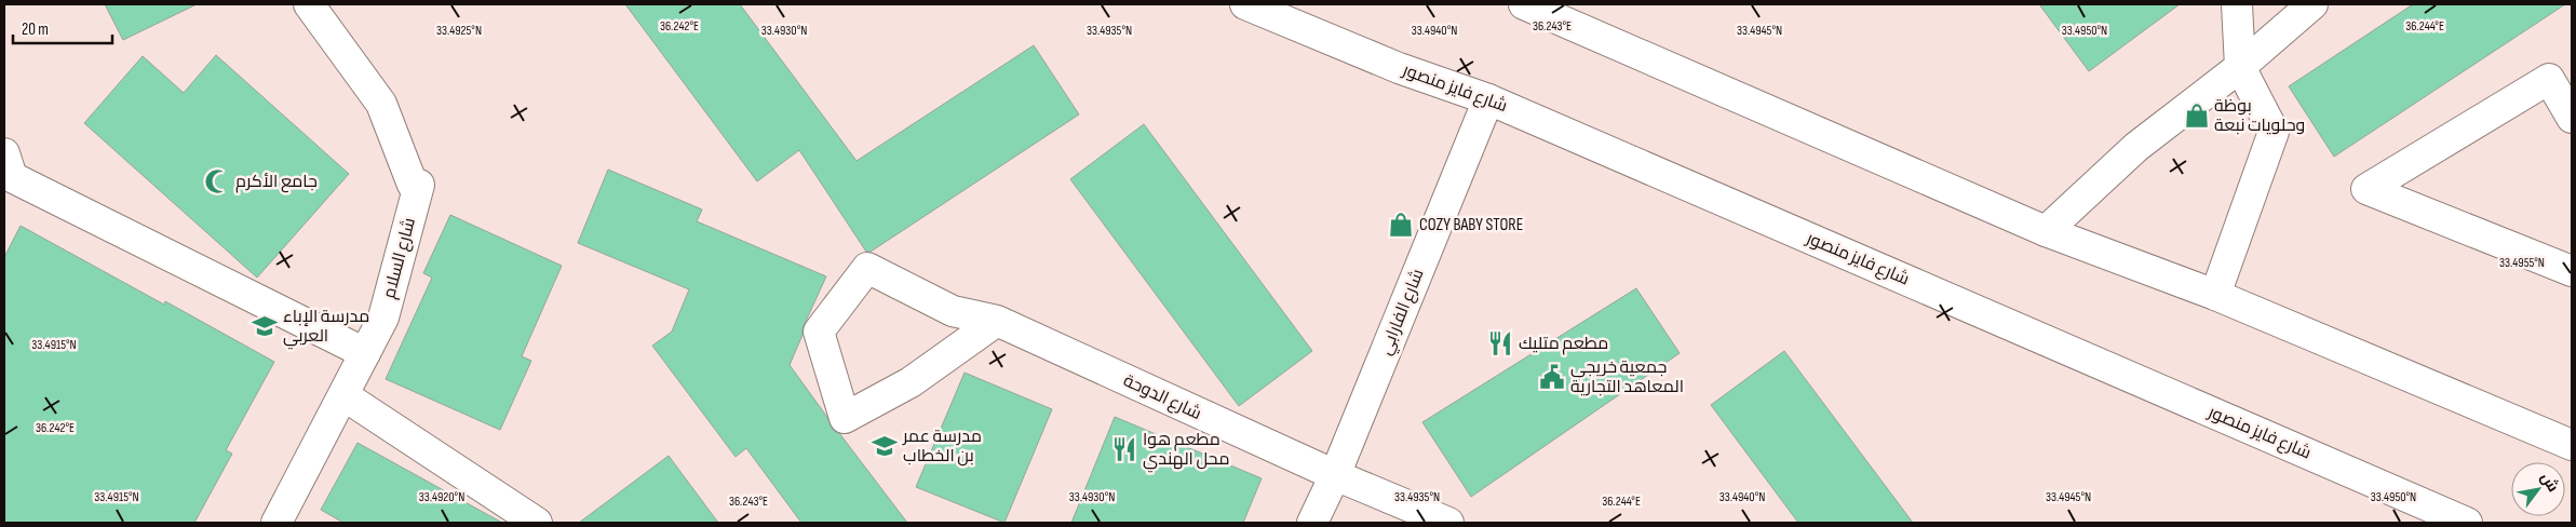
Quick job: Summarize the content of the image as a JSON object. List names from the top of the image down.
{
  "streets": {
    "main road": [
      "شارع فايز منصور",
      "شارع السلام",
      "شارع الفارابي",
      "شارع الدوحة"
    ]
  },
  "crossings": [
    ["شارع فايز منصور", "شارع الفارابي"],
    ["شارع الفارابي", "شارع الدوحة"]
  ],
  "places": {
    "shop": ["بوظة وحلويات نبعة", "COZY BABY STORE"],
    "mosque": ["جامع الأكرم"],
    "school or university": ["مدرسة الإباء العربي", "مدرسة عمر بن الخطاب"],
    "restaurant": ["مطعم متليك", "مطعم هوا محل الهندي"],
    "public building": ["جمعية خريجي المعاهد التجارية"]
  },
  "scale_bar": "20 m",
  "north": "top right",
  "coordinates": [
    "36.242°E",
    "36.244°E",
    "36.243°E",
    "33.4925°N",
    "33.4930°N",
    "33.4935°N",
    "33.4940°N",
    "33.4945°N",
    "33.4950°N",
    "33.4955°N",
    "33.4915°N",
    "33.4920°N"
  ]
}
